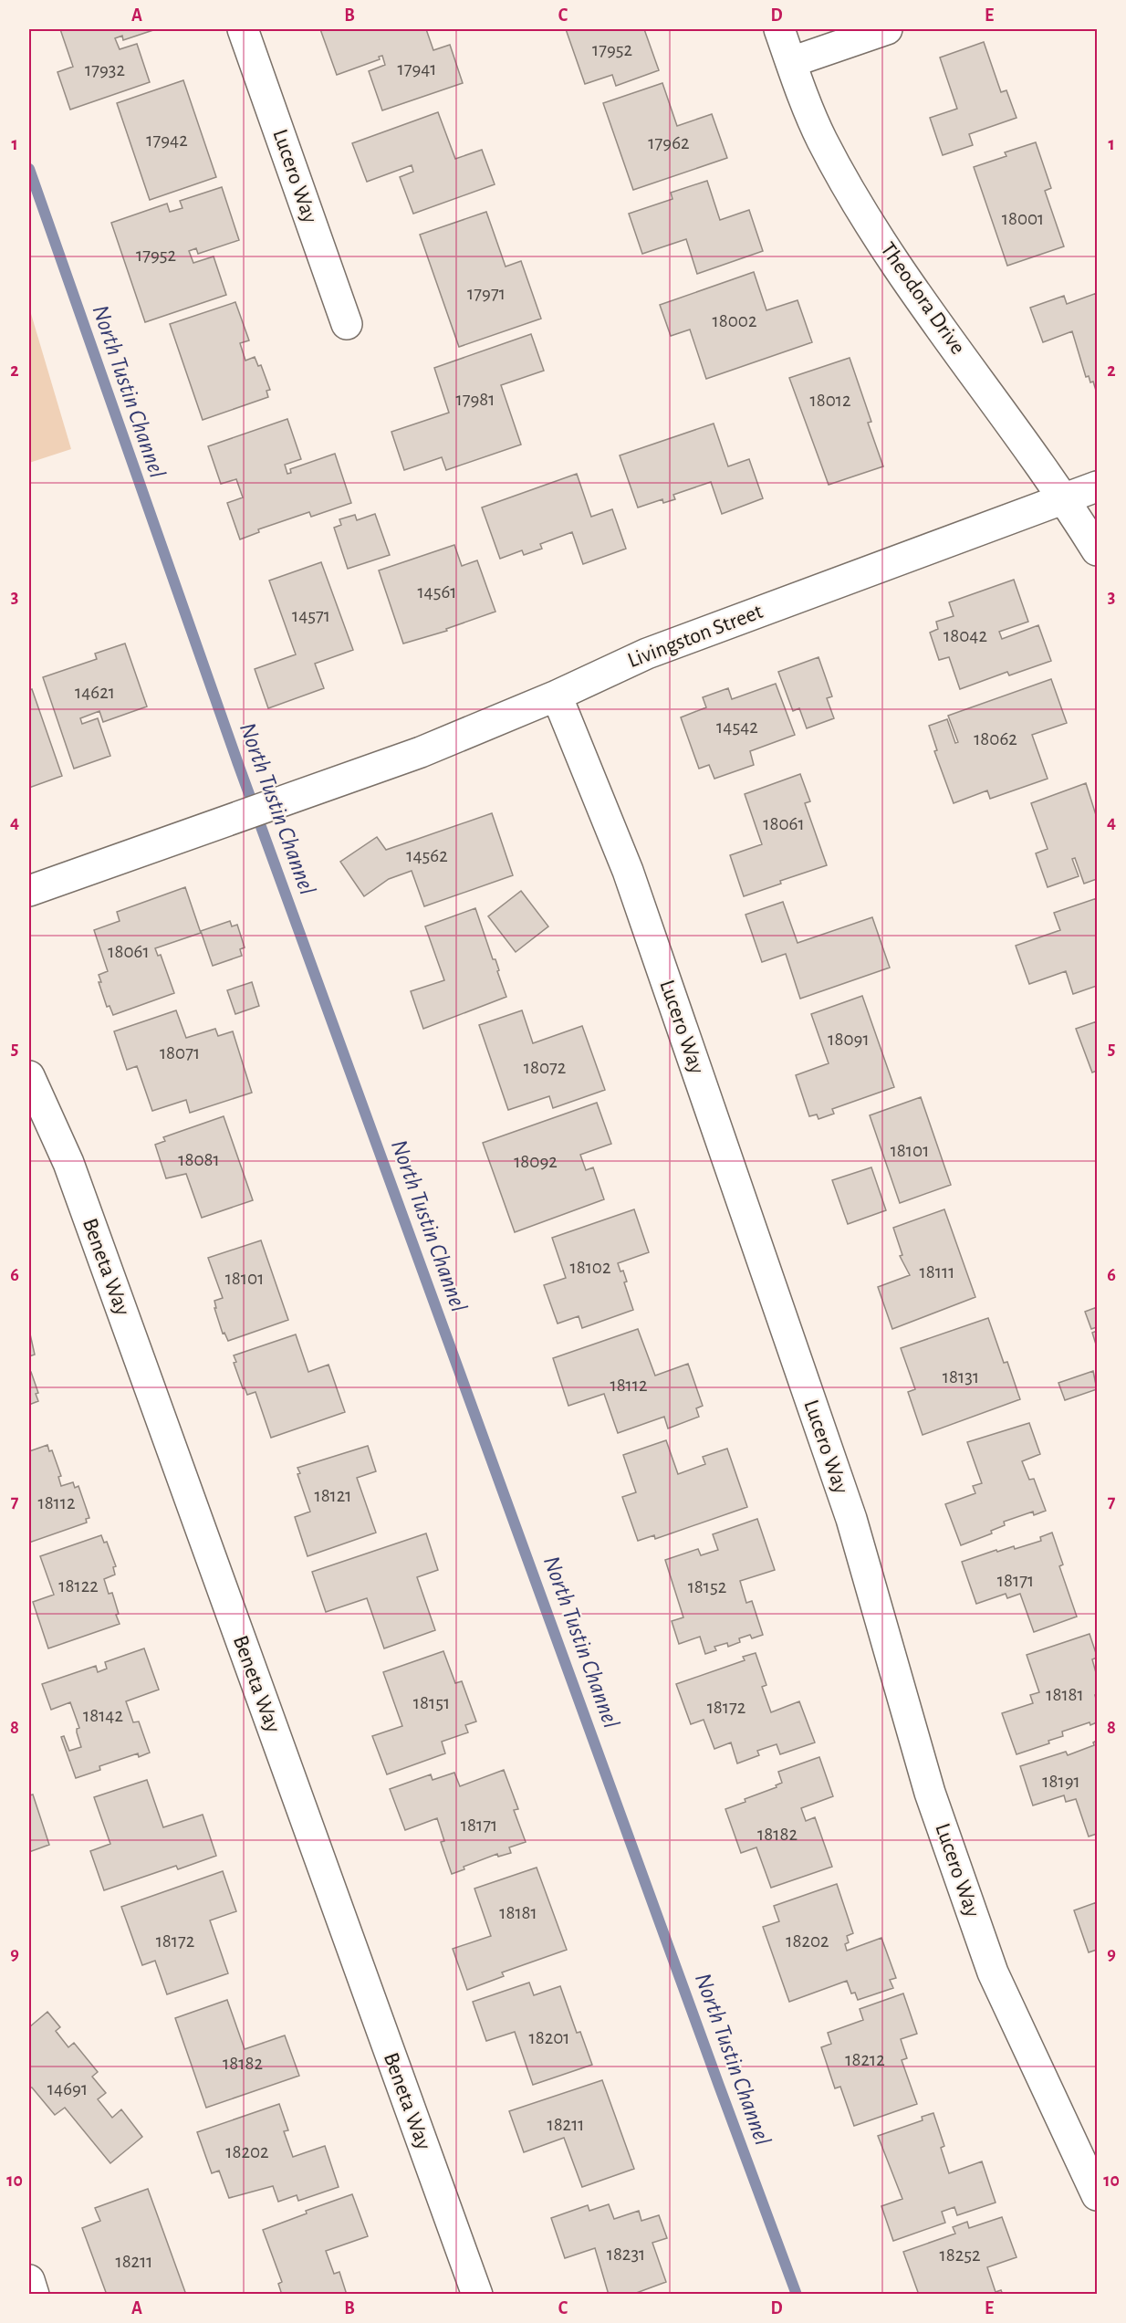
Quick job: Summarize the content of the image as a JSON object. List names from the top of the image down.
{
  "streets": {
    "street": [
      "Lucero Way",
      "Theodora Drive",
      "Livingston Street",
      "Beneta Way"
    ]
  },
  "crossings": [
    ["Lucero Way", "Livingston Street"],
    ["Theodora Drive", "Livingston Street"]
  ],
  "water": ["North Tustin Channel"],
  "house_numbers": [
    "17952",
    "17941",
    "17932",
    "17942",
    "17962",
    "18001",
    "17952",
    "17971",
    "18002",
    "17981",
    "18012",
    "14561",
    "14571",
    "18042",
    "14621",
    "14542",
    "18062",
    "18061",
    "14562",
    "18061",
    "18091",
    "18071",
    "18072",
    "18101",
    "18081",
    "18092",
    "18102",
    "18111",
    "18101",
    "18131",
    "18112",
    "18121",
    "18112",
    "18171",
    "18122",
    "18152",
    "18181",
    "18151",
    "18172",
    "18142",
    "18191",
    "18171",
    "18182",
    "18181",
    "18172",
    "18202",
    "18201",
    "18212",
    "18182",
    "14691",
    "18211",
    "18202",
    "18231",
    "18252",
    "18211"
  ],
  "grid": {
    "columns": [
      "A",
      "B",
      "C",
      "D",
      "E"
    ],
    "rows": [
      "1",
      "2",
      "3",
      "4",
      "5",
      "6",
      "7",
      "8",
      "9",
      "10"
    ]
  }
}
